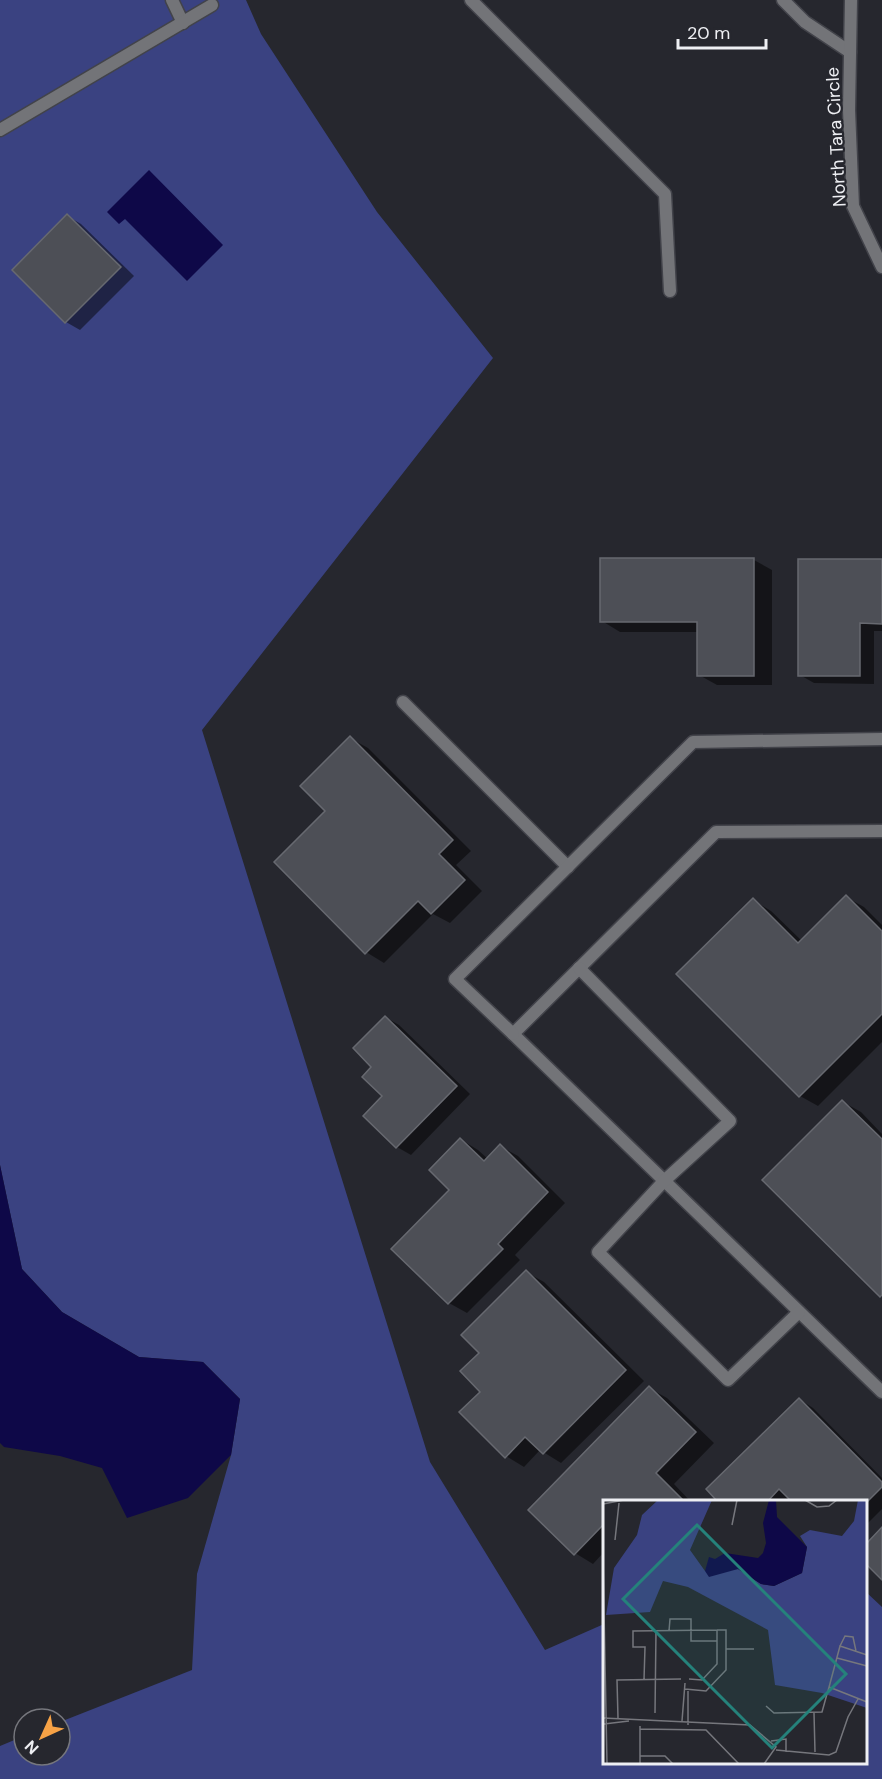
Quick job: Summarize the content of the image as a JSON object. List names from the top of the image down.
{
  "streets": {
    "street": ["North Tara Circle"]
  },
  "scale_bar": "20 m",
  "north": "bottom left"
}
